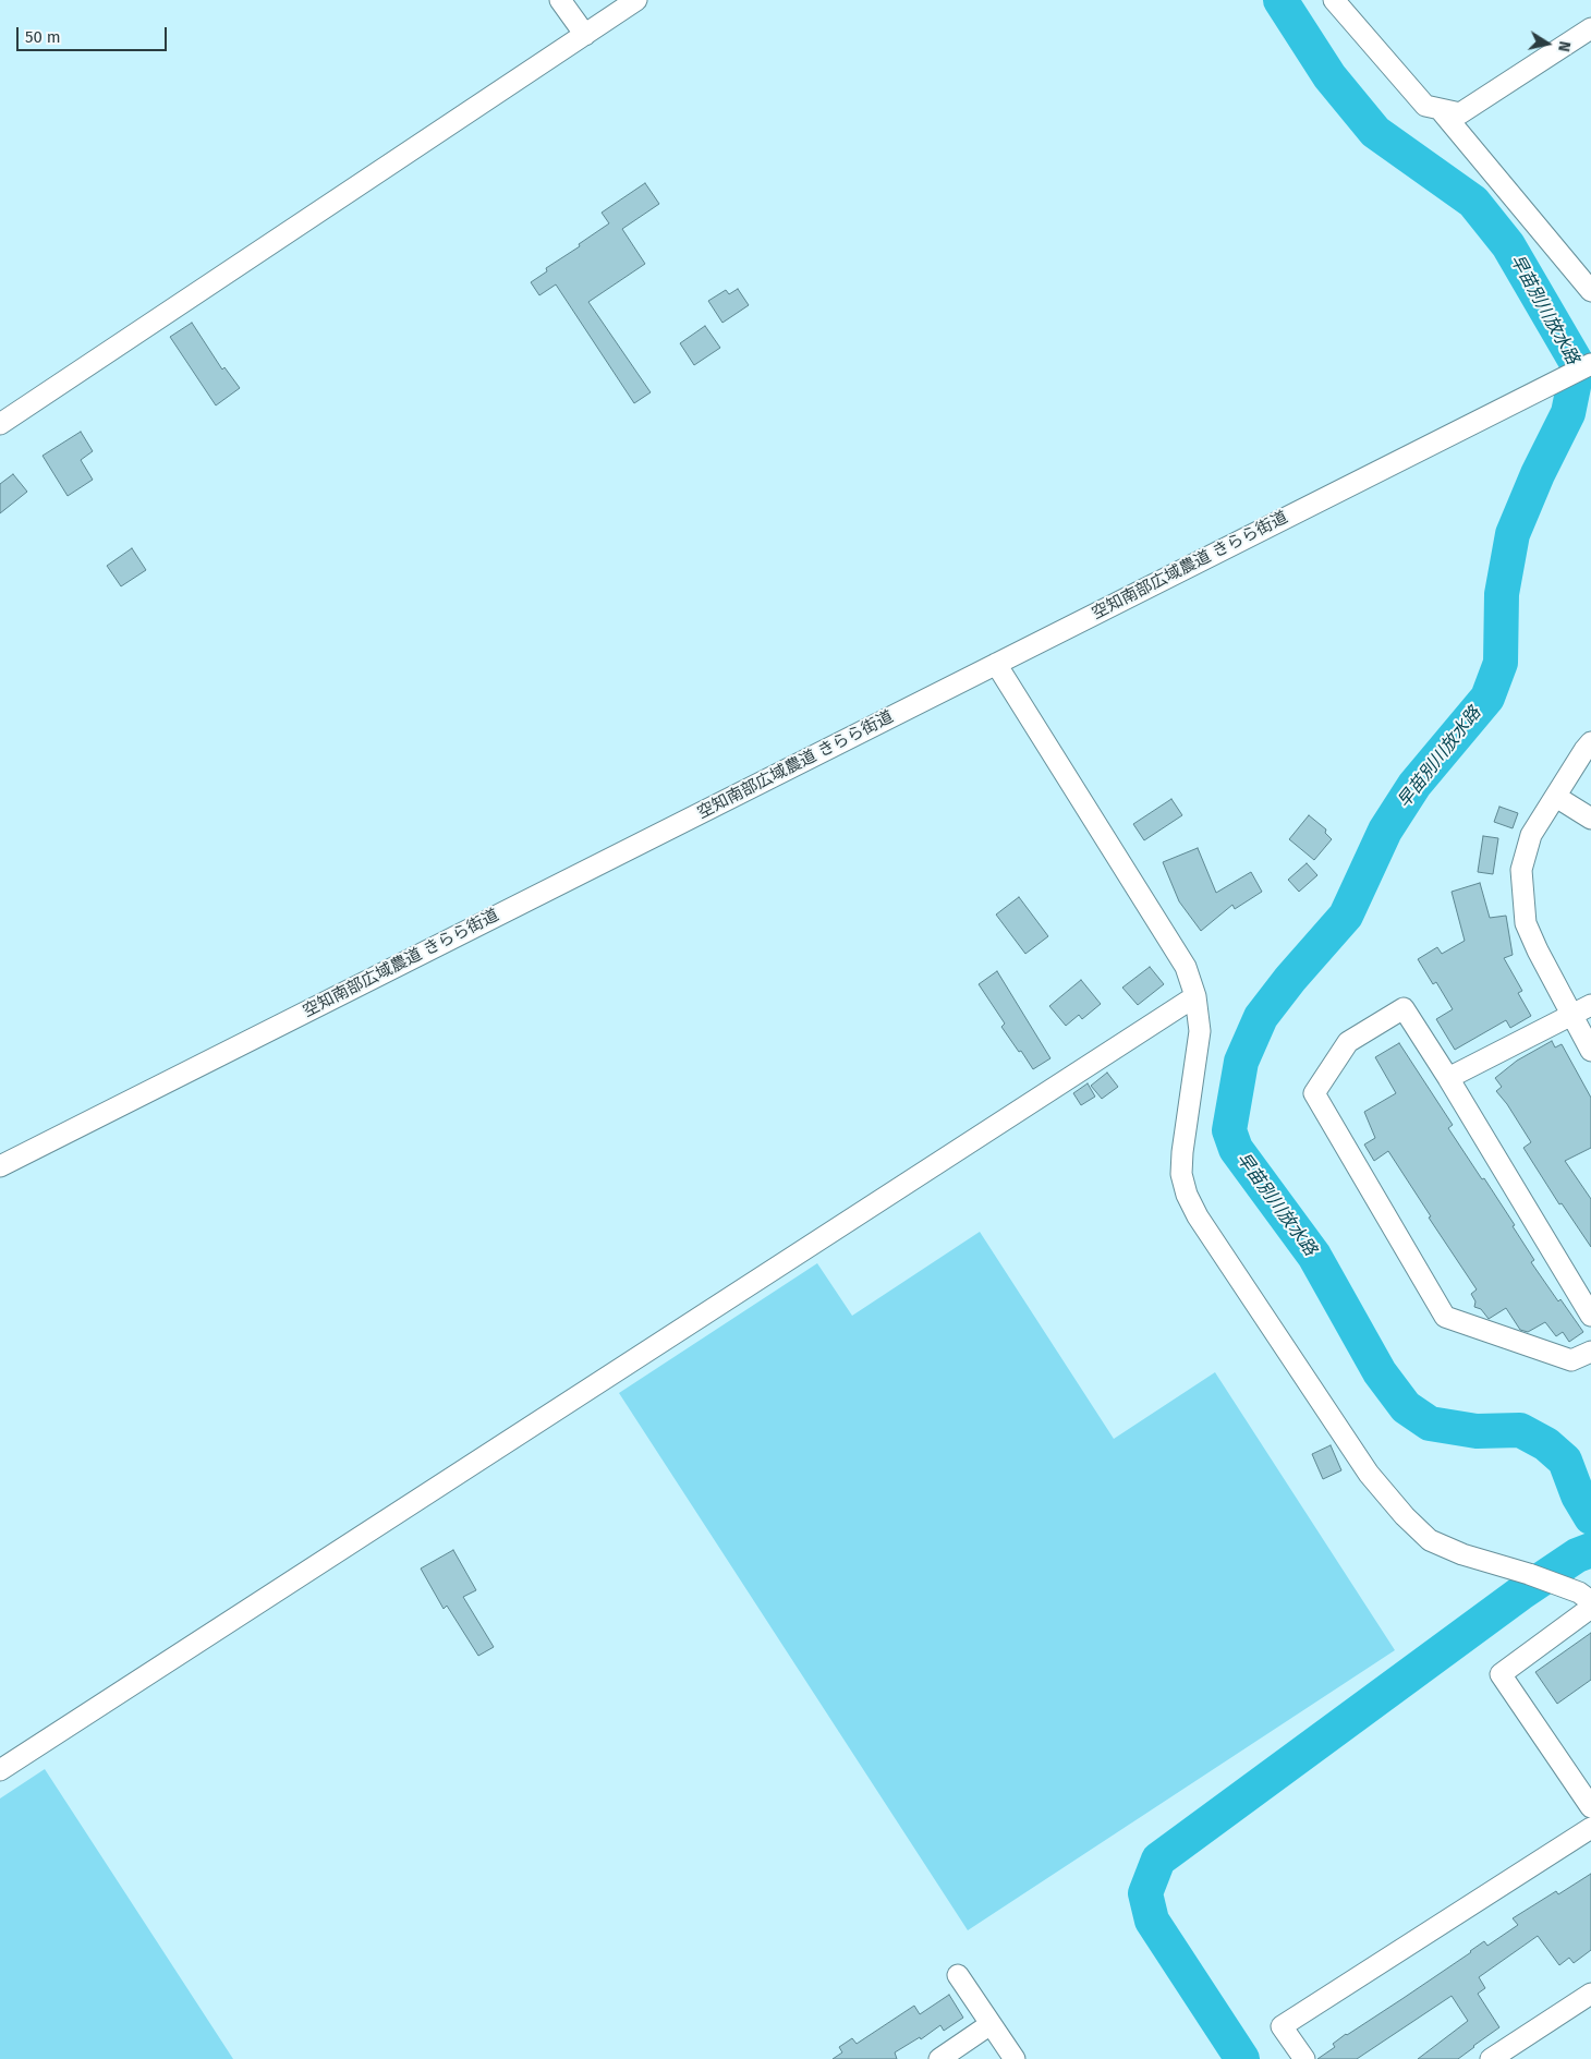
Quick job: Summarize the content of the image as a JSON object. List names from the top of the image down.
{
  "streets": {
    "street": ["空知南部広域農道 きらら街道"]
  },
  "water": ["早苗別川放水路"],
  "scale_bar": "50 m",
  "north": "right"
}
